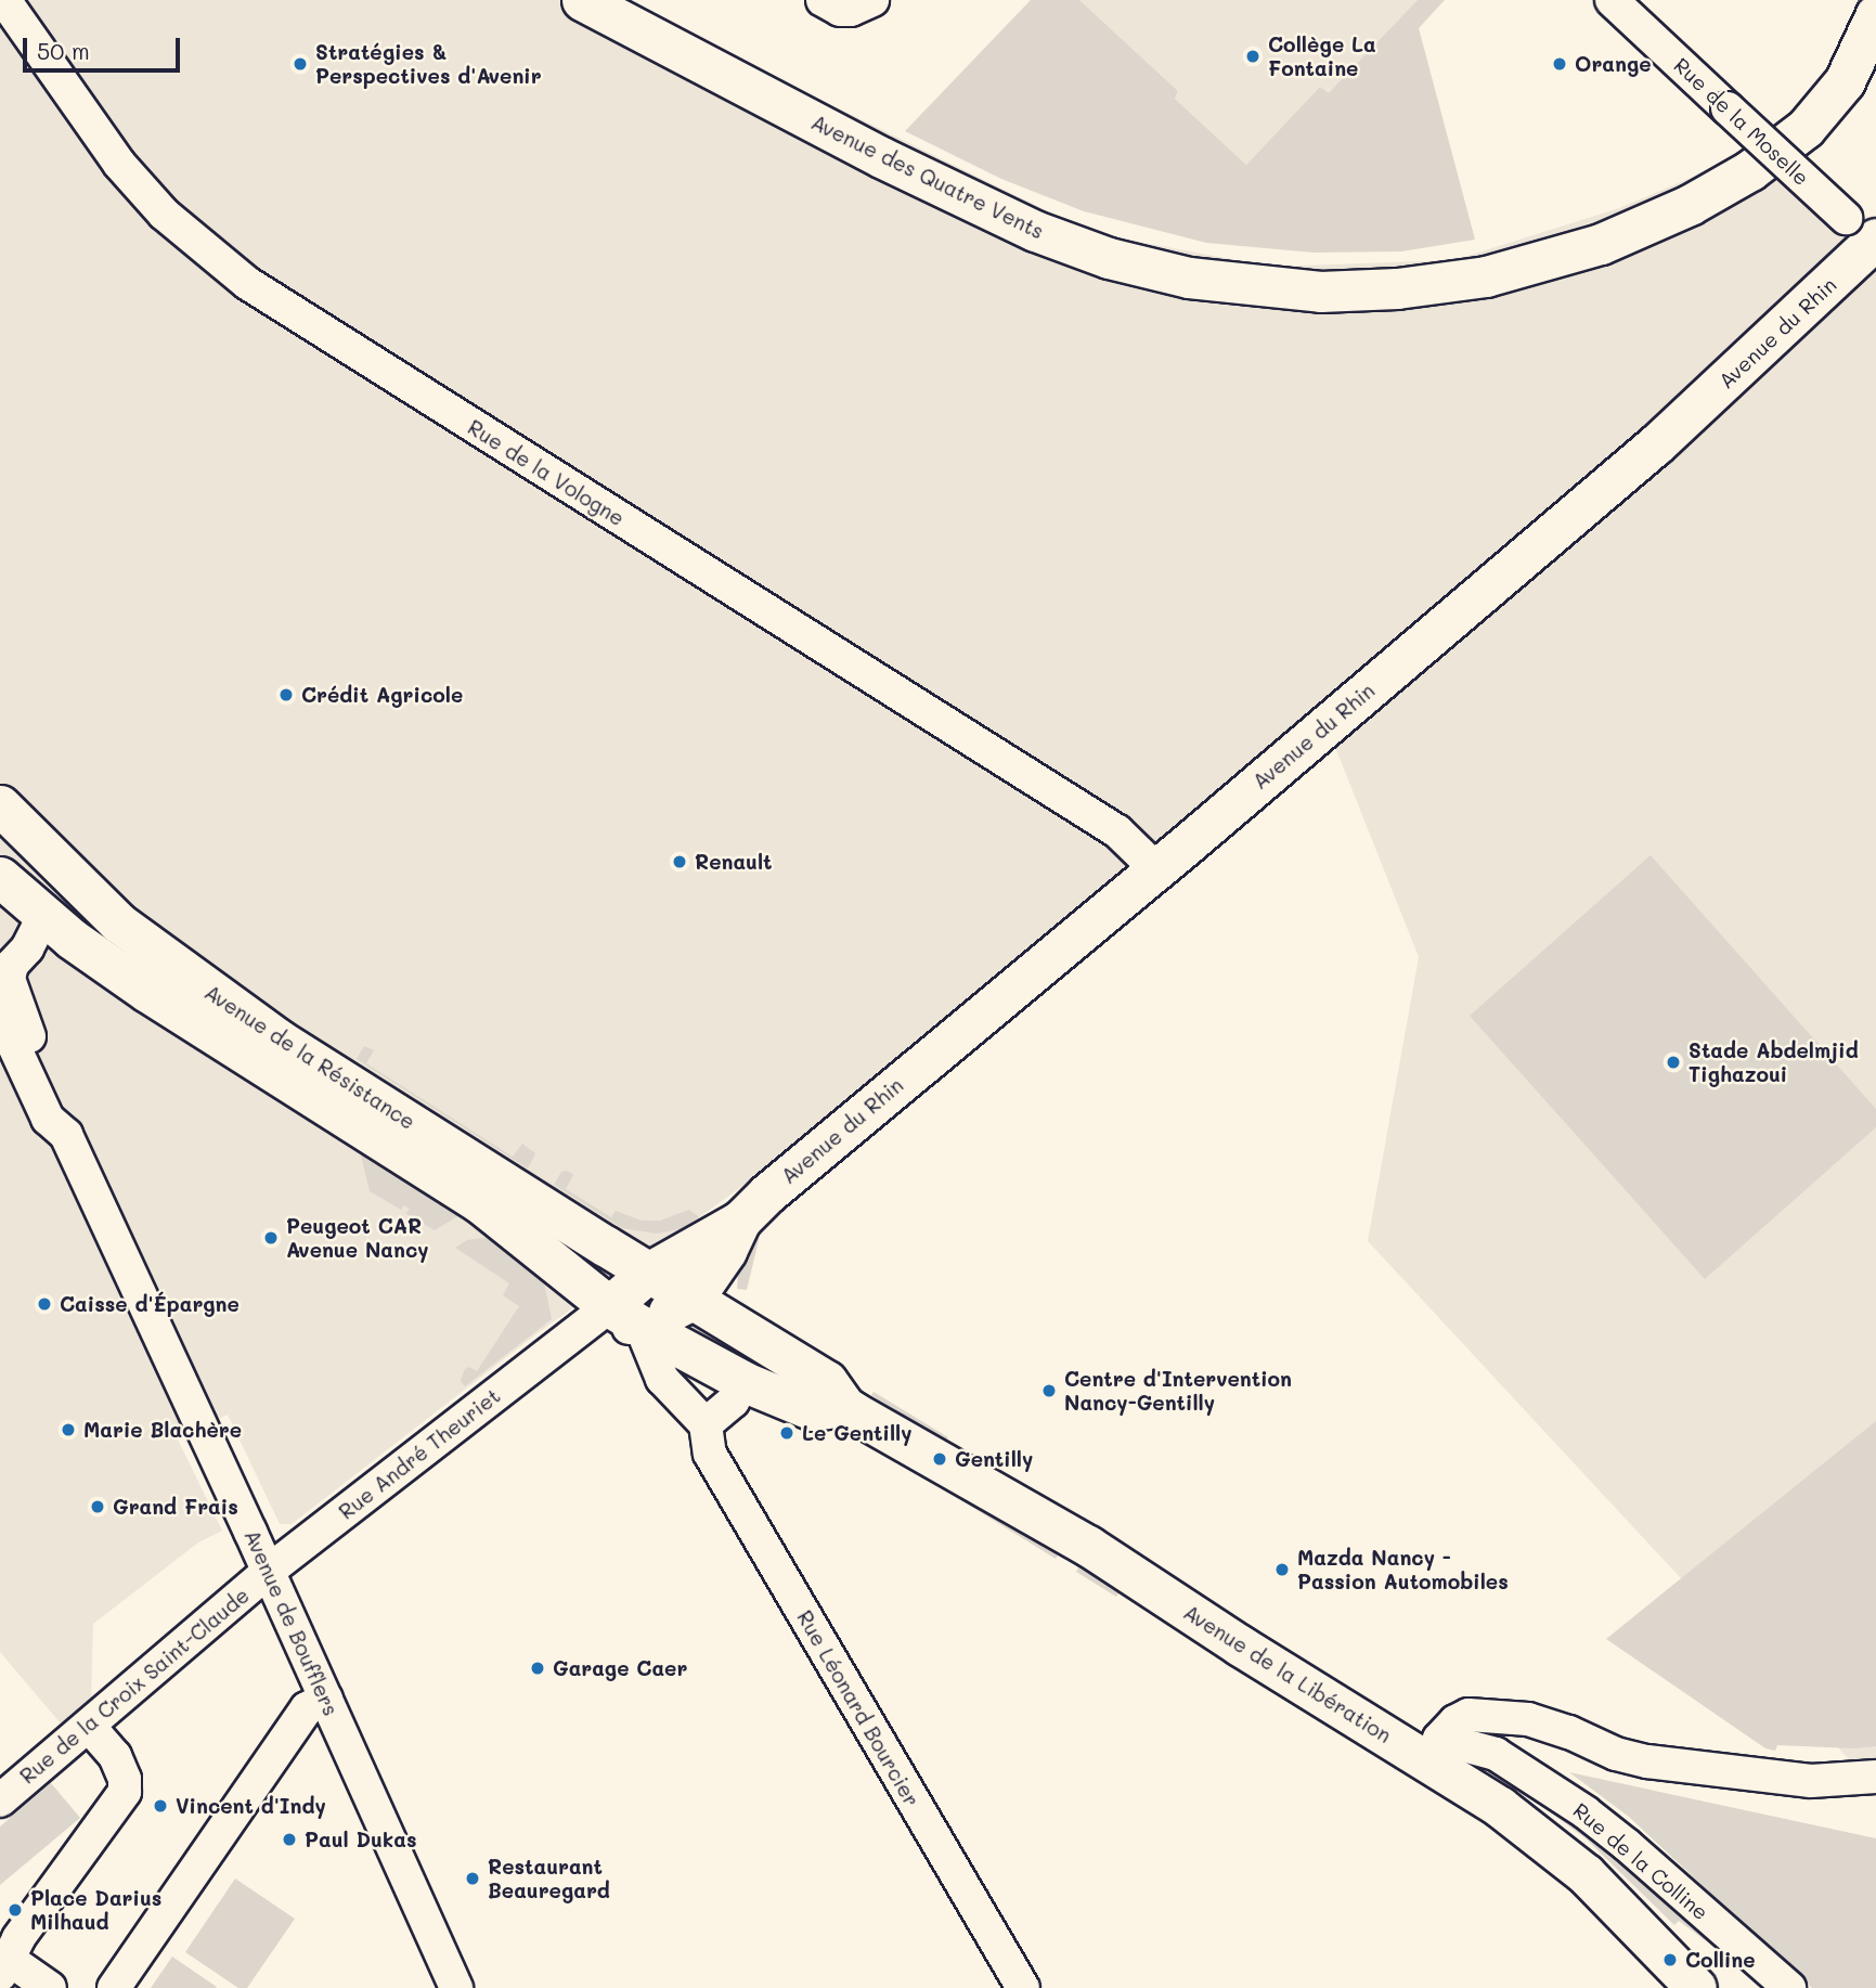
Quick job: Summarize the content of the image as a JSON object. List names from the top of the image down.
{
  "streets": {
    "main road": [
      "Avenue des Quatre Vents",
      "Avenue du Rhin",
      "Avenue de la Résistance",
      "Avenue de la Libération"
    ],
    "street": [
      "Rue de la Moselle",
      "Rue de la Vologne",
      "Rue André Theuriet",
      "Avenue de Boufflers",
      "Rue de la Croix Saint-Claude",
      "Rue Léonard Bourcier",
      "Rue de la Colline"
    ]
  },
  "crossings": [
    ["Rue de la Moselle", "Avenue du Rhin"],
    ["Avenue du Rhin", "Rue de la Vologne"],
    ["Avenue du Rhin", "Avenue de la Résistance"],
    ["Avenue du Rhin", "Avenue de la Libération"],
    ["Avenue de la Résistance", "Rue André Theuriet"],
    ["Avenue de la Résistance", "Avenue de Boufflers"],
    ["Avenue de la Résistance", "Avenue de la Libération"],
    ["Rue André Theuriet", "Avenue de Boufflers"],
    ["Rue André Theuriet", "Rue de la Croix Saint-Claude"],
    ["Avenue de Boufflers", "Rue de la Croix Saint-Claude"]
  ],
  "places": [
    "Collège La Fontaine",
    "Stratégies & Perspectives d'Avenir",
    "Orange",
    "Crédit Agricole",
    "Renault",
    "Stade Abdelmjid Tighazoui",
    "Peugeot CAR Avenue Nancy",
    "Caisse d'Épargne",
    "Centre d'Intervention Nancy-Gentilly",
    "Marie Blachère",
    "Le Gentilly",
    "Gentilly",
    "Grand Frais",
    "Mazda Nancy - Passion Automobiles",
    "Garage Caer",
    "Vincent d'Indy",
    "Paul Dukas",
    "Restaurant Beauregard",
    "Place Darius Milhaud",
    "Colline"
  ],
  "scale_bar": "50 m"
}
